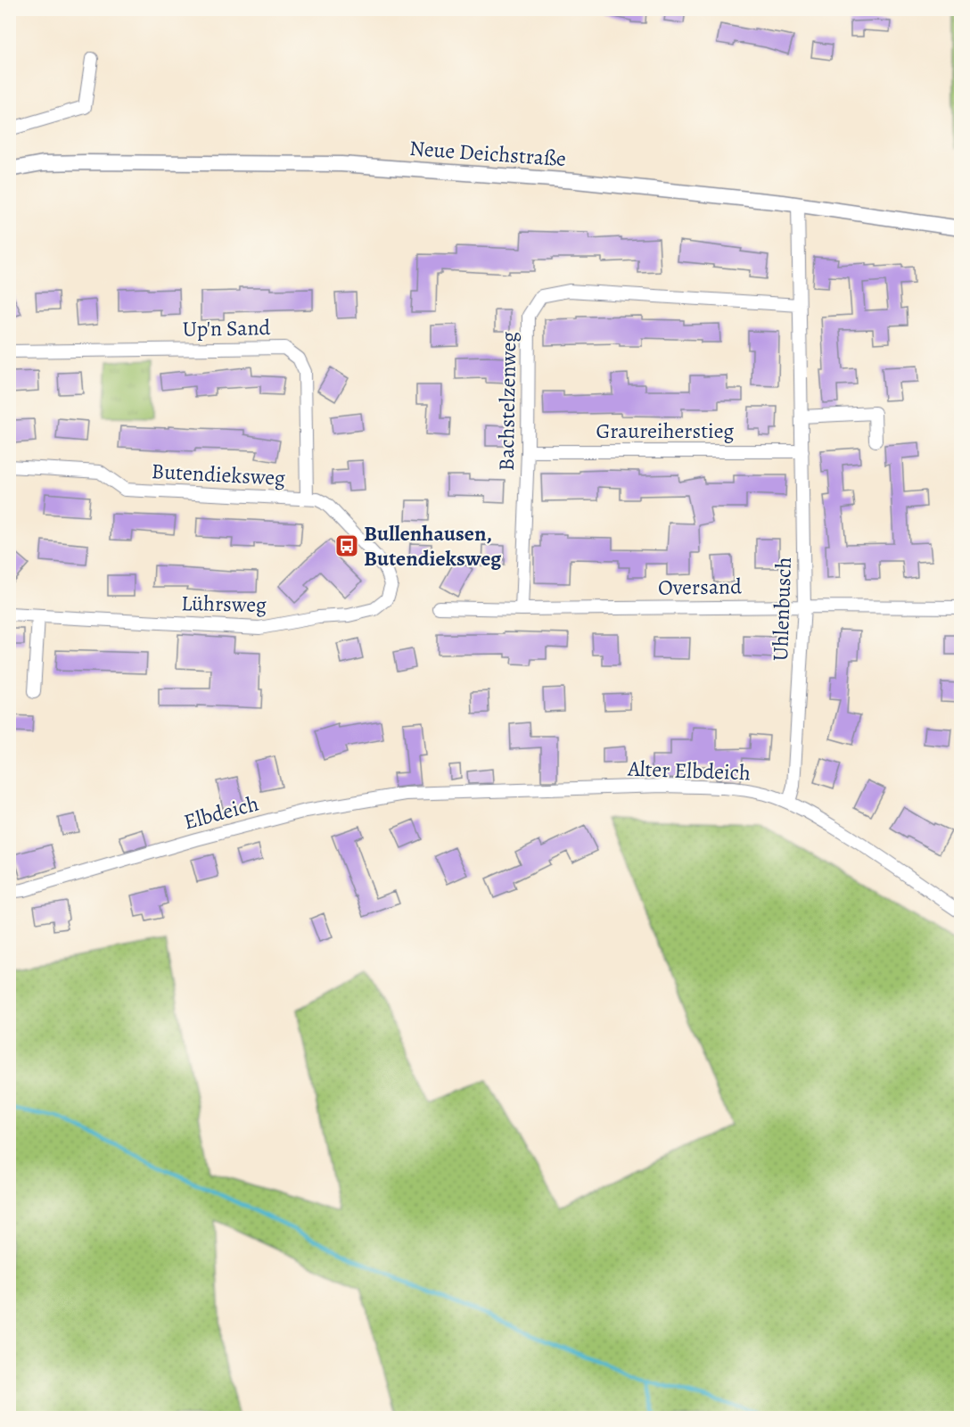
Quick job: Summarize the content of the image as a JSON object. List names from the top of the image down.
{
  "streets": {
    "street": [
      "Neue Deichstraße",
      "Up'n Sand",
      "Bachstelzenweg",
      "Graureiherstieg",
      "Butendieksweg",
      "Oversand",
      "Lührsweg",
      "Uhlenbusch",
      "Alter Elbdeich",
      "Elbdeich"
    ]
  },
  "crossings": [
    ["Neue Deichstraße", "Uhlenbusch"],
    ["Up'n Sand", "Butendieksweg"],
    ["Bachstelzenweg", "Graureiherstieg"],
    ["Bachstelzenweg", "Oversand"],
    ["Bachstelzenweg", "Uhlenbusch"],
    ["Graureiherstieg", "Uhlenbusch"],
    ["Butendieksweg", "Lührsweg"],
    ["Oversand", "Uhlenbusch"],
    ["Uhlenbusch", "Alter Elbdeich"],
    ["Alter Elbdeich", "Elbdeich"]
  ],
  "places": {
    "bus stop": ["Bullenhausen, Butendieksweg"]
  }
}
